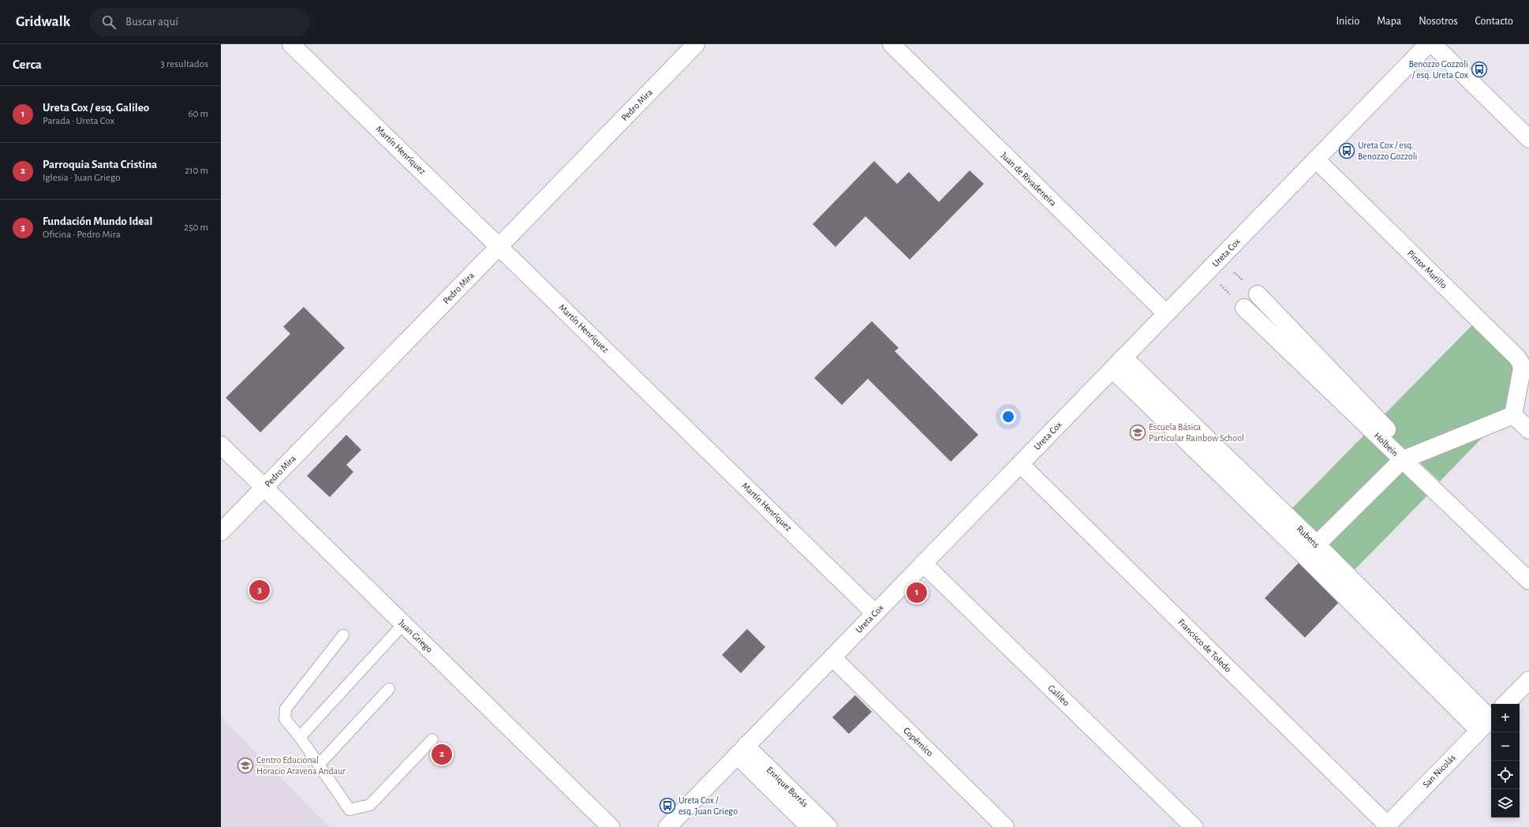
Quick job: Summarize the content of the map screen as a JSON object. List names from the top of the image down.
{
  "streets": {
    "street": [
      "Pedro Mira",
      "Martín Henríquez",
      "Juan de Rivadeneira",
      "Ureta Cox",
      "Pintor Murillo",
      "Holbein",
      "Rubens",
      "Juan Griego",
      "Francisco de Toledo",
      "Galileo",
      "Copérnico",
      "San Nicolás",
      "Enrique Borrás"
    ]
  },
  "crossings": [
    ["Pedro Mira", "Martín Henríquez"],
    ["Pedro Mira", "Juan Griego"],
    ["Martín Henríquez", "Ureta Cox"],
    ["Juan de Rivadeneira", "Ureta Cox"],
    ["Ureta Cox", "Pintor Murillo"],
    ["Ureta Cox", "Rubens"],
    ["Ureta Cox", "Francisco de Toledo"],
    ["Ureta Cox", "Galileo"],
    ["Ureta Cox", "Copérnico"],
    ["Ureta Cox", "Enrique Borrás"],
    ["Rubens", "San Nicolás"],
    ["Francisco de Toledo", "San Nicolás"]
  ],
  "places": {
    "bus stop": ["Benozzo Gozzoli / esq. Ureta Cox", "Ureta Cox / esq. Benozzo Gozzoli", "Ureta Cox / esq. Juan Griego"],
    "school or university": ["Escuela Básica Particular Rainbow School", "Centro Educional Horacio Aravena Andaur"]
  },
  "page": {
    "header": "Gridwalk",
    "search": "Buscar aquí",
    "nav": [
      "Inicio",
      "Mapa",
      "Nosotros",
      "Contacto"
    ],
    "heading": ["Cerca", "3 resultados"],
    "list": [
      {
        "mark": "1",
        "name": "Ureta Cox / esq. Galileo",
        "note": "Parada · Ureta Cox",
        "value": "60 m"
      },
      {
        "mark": "2",
        "name": "Parroquia Santa Cristina",
        "note": "Iglesia · Juan Griego",
        "value": "210 m"
      },
      {
        "mark": "3",
        "name": "Fundación Mundo Ideal",
        "note": "Oficina · Pedro Mira",
        "value": "250 m"
      }
    ],
    "pins": ["3", "1", "2"],
    "map_buttons": ["+", "−"]
  }
}
